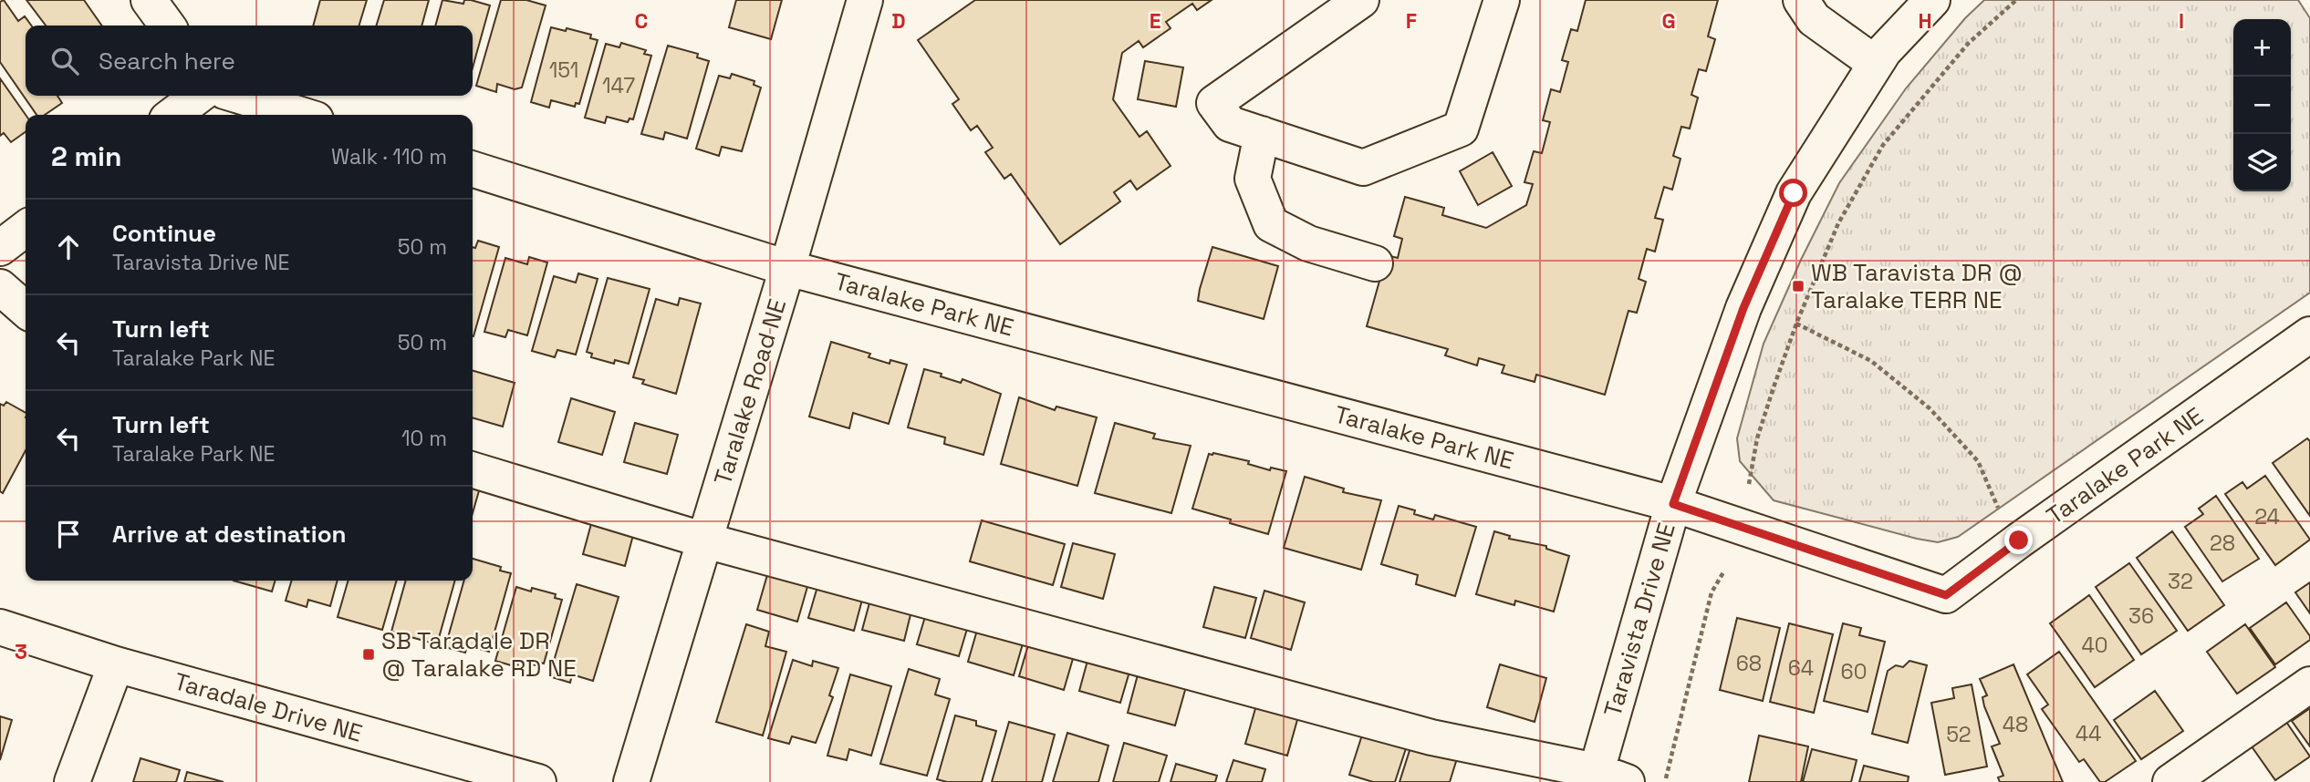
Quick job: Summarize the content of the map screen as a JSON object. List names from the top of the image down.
{
  "streets": {
    "street": [
      "Taralake Park NE",
      "Taralake Road NE",
      "Taravista Drive NE",
      "Taradale Drive NE"
    ]
  },
  "crossings": [
    ["Taralake Park NE", "Taralake Road NE"],
    ["Taralake Park NE", "Taravista Drive NE"]
  ],
  "places": {
    "transit": ["WB Taravista DR @ Taralake TERR NE", "SB Taradale DR @ Taralake RD NE"]
  },
  "house_numbers": [
    "151",
    "147",
    "24",
    "28",
    "32",
    "36",
    "40",
    "68",
    "64",
    "60",
    "48",
    "44",
    "52"
  ],
  "page": {
    "map_buttons": ["+", "−"],
    "search": "Search here",
    "heading": ["2 min", "Walk · 110 m"],
    "list": [
      ["Continue", "Taravista Drive NE", "50 m"],
      ["Turn left", "Taralake Park NE", "50 m"],
      ["Turn left", "Taralake Park NE", "10 m"],
      "Arrive at destination"
    ]
  },
  "grid": {
    "columns": [
      "C",
      "D",
      "E",
      "F",
      "G",
      "H",
      "I"
    ],
    "rows": ["3"]
  }
}
